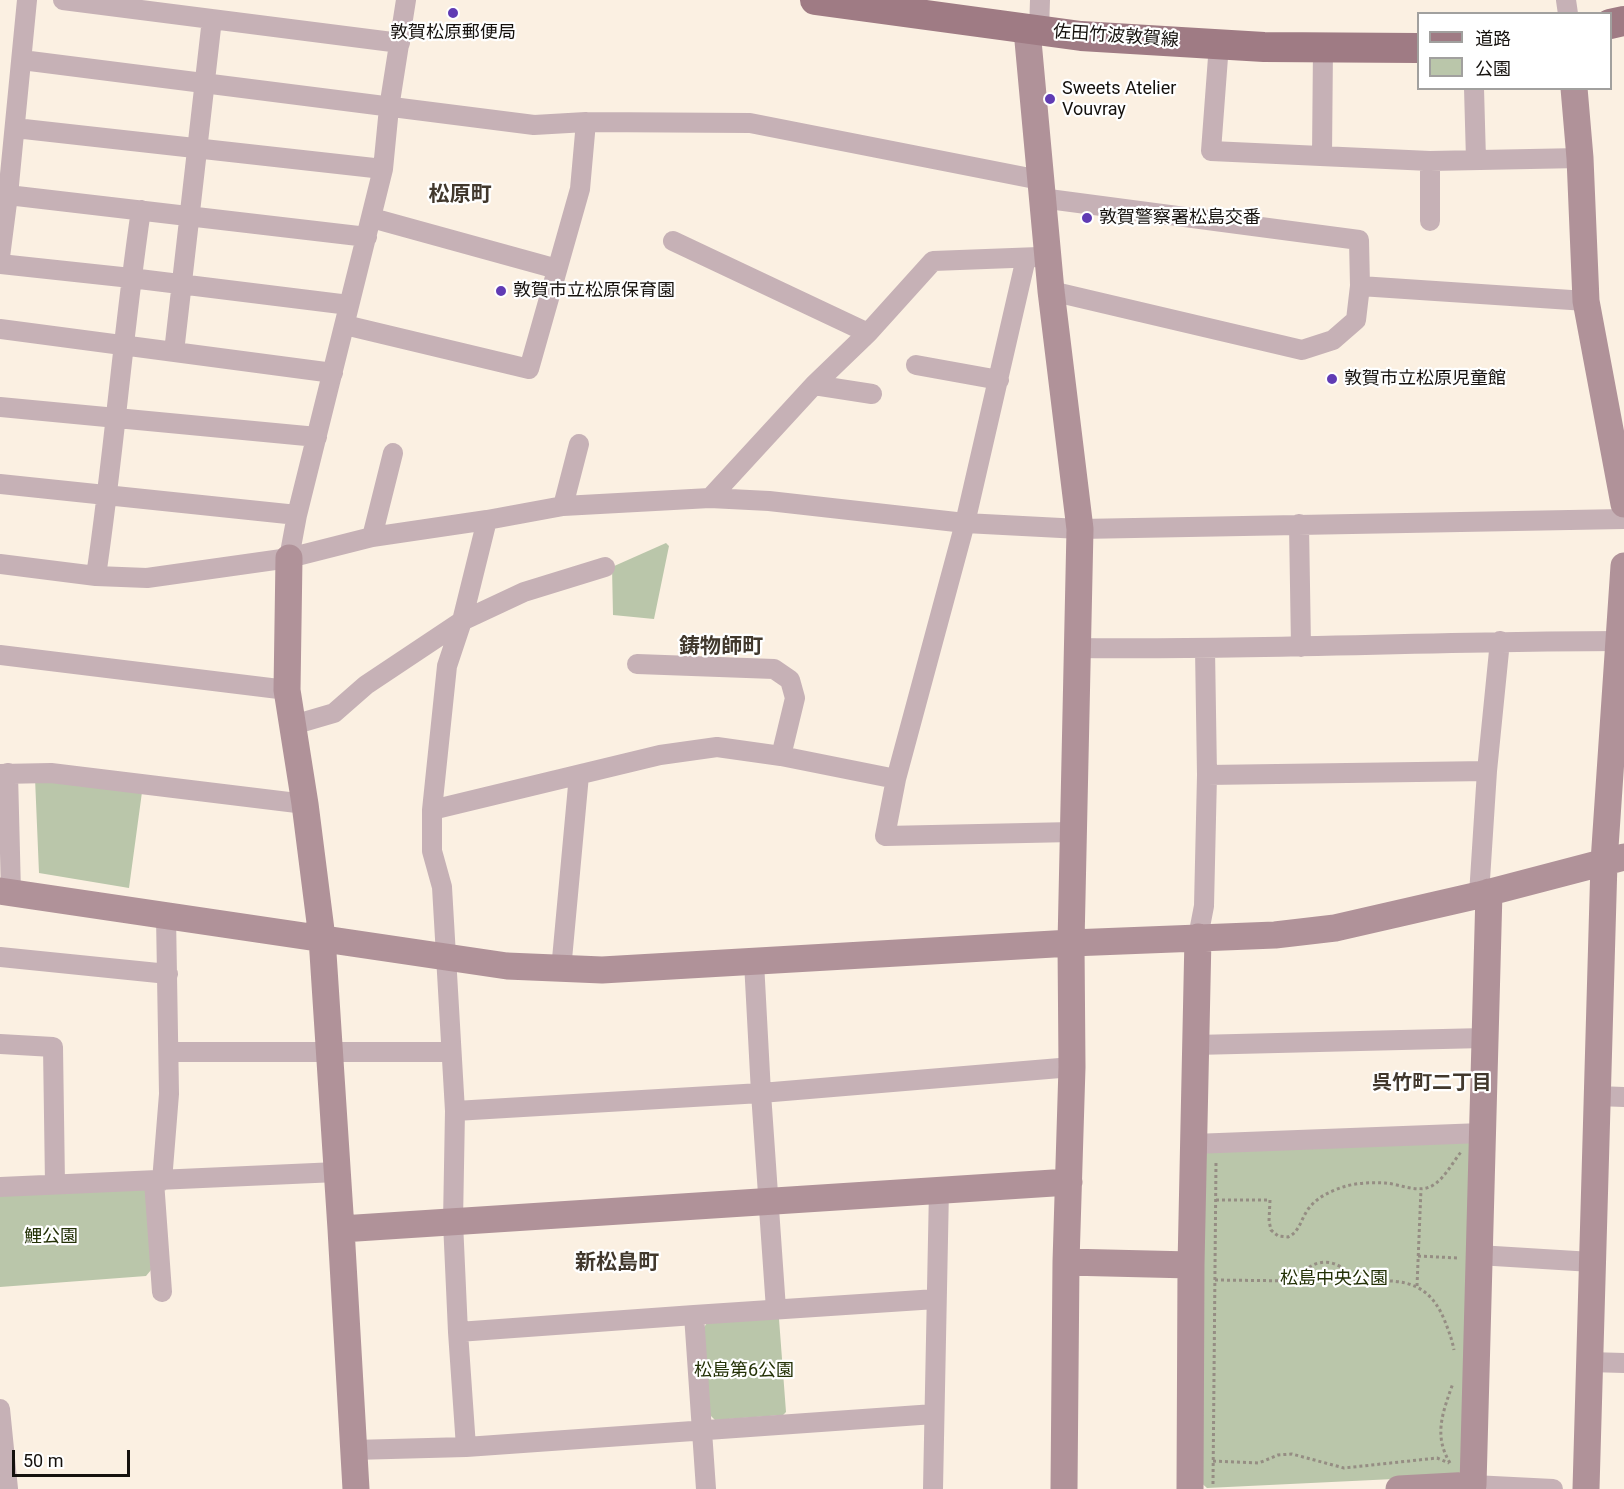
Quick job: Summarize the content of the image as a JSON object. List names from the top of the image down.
{
  "streets": {
    "main road": ["佐田竹波敦賀線"]
  },
  "districts": [
    "松原町",
    "鋳物師町",
    "呉竹町二丁目",
    "新松島町"
  ],
  "parks": ["鯉公園", "松島中央公園", "松島第6公園"],
  "places": [
    "敦賀松原郵便局",
    "Sweets Atelier Vouvray",
    "敦賀警察署松島交番",
    "敦賀市立松原保育園",
    "敦賀市立松原児童館"
  ],
  "legend": ["道路", "公園"],
  "scale_bar": "50 m"
}
